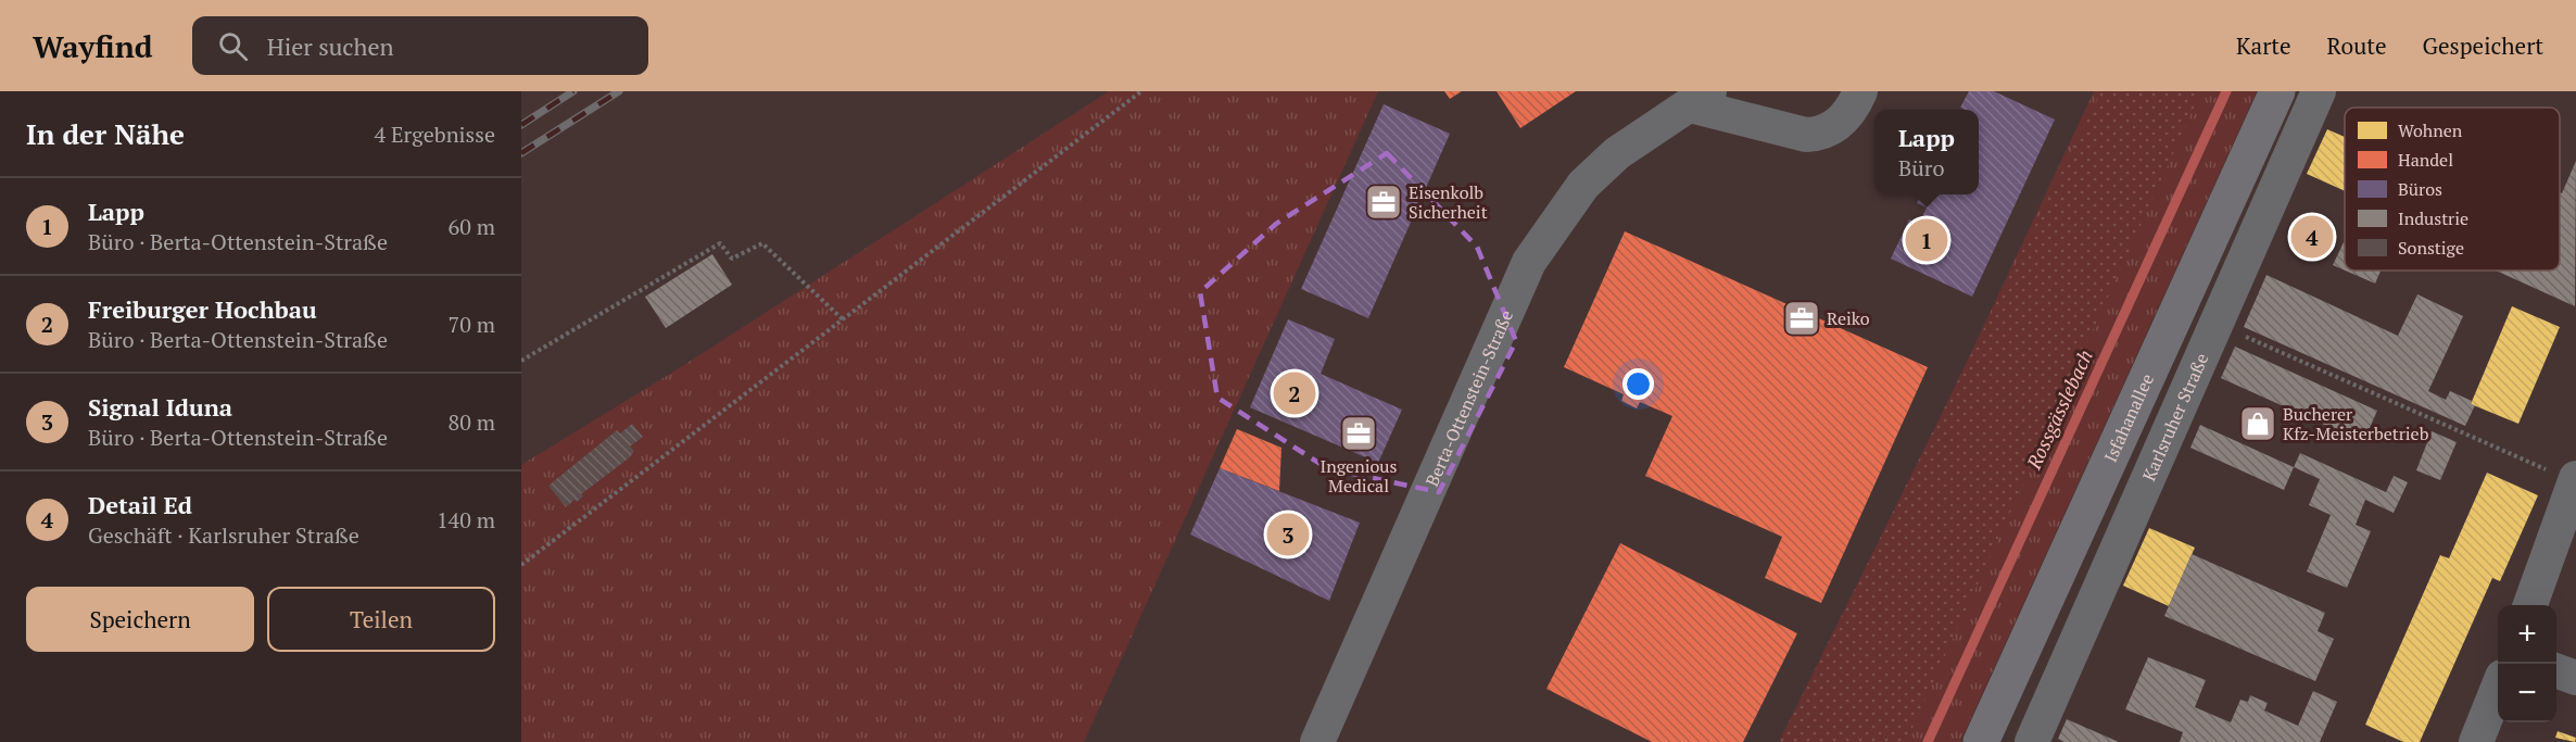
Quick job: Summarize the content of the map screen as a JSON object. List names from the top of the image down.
{
  "streets": {
    "highway": ["Isfahanallee"],
    "street": ["Berta-Ottenstein-Straße", "Karlsruher Straße"]
  },
  "water": ["Rossgässlebach"],
  "places": {
    "office": ["Eisenkolb Sicherheit", "Reiko", "Ingenious Medical"],
    "shop": ["Bucherer Kfz-Meisterbetrieb"]
  },
  "legend": [
    "Wohnen",
    "Handel",
    "Büros",
    "Industrie",
    "Sonstige"
  ],
  "page": {
    "header": "Wayfind",
    "search": "Hier suchen",
    "nav": ["Karte", "Route", "Gespeichert"],
    "heading": ["In der Nähe", "4 Ergebnisse"],
    "popup": ["Lapp", "Büro"],
    "list": [
      {
        "mark": "1",
        "name": "Lapp",
        "note": "Büro · Berta-Ottenstein-Straße",
        "value": "60 m"
      },
      {
        "mark": "2",
        "name": "Freiburger Hochbau",
        "note": "Büro · Berta-Ottenstein-Straße",
        "value": "70 m"
      },
      {
        "mark": "3",
        "name": "Signal Iduna",
        "note": "Büro · Berta-Ottenstein-Straße",
        "value": "80 m"
      },
      {
        "mark": "4",
        "name": "Detail Ed",
        "note": "Geschäft · Karlsruher Straße",
        "value": "140 m"
      }
    ],
    "pins": [
      "4",
      "1",
      "2",
      "3"
    ],
    "buttons": ["Speichern", "Teilen"],
    "map_buttons": ["+", "−"]
  }
}
